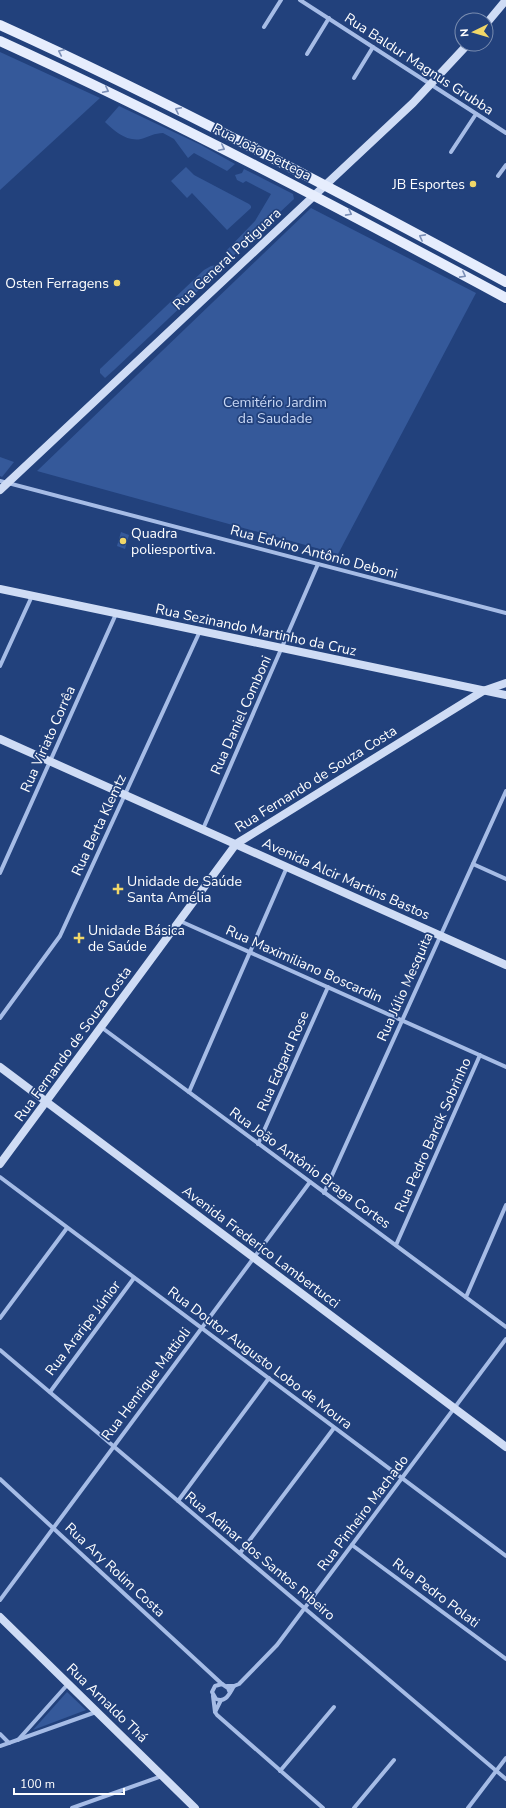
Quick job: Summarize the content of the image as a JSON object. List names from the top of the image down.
{
  "streets": {
    "main road": ["Rua João Bettega"],
    "street": [
      "Rua Baldur Magnus Grubba",
      "Rua General Potiguara",
      "Rua Edvino Antônio Deboni",
      "Rua Sezinando Martinho da Cruz",
      "Rua Daniel Comboni",
      "Rua Viriato Corrêa",
      "Rua Fernando de Souza Costa",
      "Rua Berta Klemtz",
      "Avenida Alcir Martins Bastos",
      "Rua Maximiliano Boscardin",
      "Rua Júlio Mesquita",
      "Rua Edgard Rose",
      "Rua Pedro Barcik Sobrinho",
      "Rua João Antônio Braga Cortes",
      "Avenida Frederico Lambertucci",
      "Rua Araripe Júnior",
      "Rua Doutor Augusto Lobo de Moura",
      "Rua Henrique Mattioli",
      "Rua Pinheiro Machado",
      "Rua Adinar dos Santos Ribeiro",
      "Rua Ary Rolim Costa",
      "Rua Pedro Polati",
      "Rua Arnaldo Thá"
    ]
  },
  "crossings": [
    ["Rua Baldur Magnus Grubba", "Rua General Potiguara"],
    ["Rua João Bettega", "Rua General Potiguara"],
    ["Rua General Potiguara", "Rua Edvino Antônio Deboni"],
    ["Rua Edvino Antônio Deboni", "Rua Daniel Comboni"],
    ["Rua Sezinando Martinho da Cruz", "Rua Daniel Comboni"],
    ["Rua Sezinando Martinho da Cruz", "Rua Viriato Corrêa"],
    ["Rua Sezinando Martinho da Cruz", "Rua Fernando de Souza Costa"],
    ["Rua Sezinando Martinho da Cruz", "Rua Berta Klemtz"],
    ["Rua Daniel Comboni", "Avenida Alcir Martins Bastos"],
    ["Rua Viriato Corrêa", "Avenida Alcir Martins Bastos"],
    ["Rua Fernando de Souza Costa", "Avenida Alcir Martins Bastos"],
    ["Rua Fernando de Souza Costa", "Rua Maximiliano Boscardin"],
    ["Rua Fernando de Souza Costa", "Rua João Antônio Braga Cortes"],
    ["Rua Fernando de Souza Costa", "Avenida Frederico Lambertucci"],
    ["Rua Berta Klemtz", "Avenida Alcir Martins Bastos"],
    ["Avenida Alcir Martins Bastos", "Rua Júlio Mesquita"],
    ["Rua Maximiliano Boscardin", "Rua Júlio Mesquita"],
    ["Rua Maximiliano Boscardin", "Rua Edgard Rose"],
    ["Rua Maximiliano Boscardin", "Rua Pedro Barcik Sobrinho"],
    ["Rua Júlio Mesquita", "Rua João Antônio Braga Cortes"],
    ["Rua Edgard Rose", "Rua João Antônio Braga Cortes"],
    ["Rua Pedro Barcik Sobrinho", "Rua João Antônio Braga Cortes"],
    ["Rua João Antônio Braga Cortes", "Rua Henrique Mattioli"],
    ["Avenida Frederico Lambertucci", "Rua Henrique Mattioli"],
    ["Avenida Frederico Lambertucci", "Rua Pinheiro Machado"],
    ["Rua Araripe Júnior", "Rua Doutor Augusto Lobo de Moura"],
    ["Rua Araripe Júnior", "Rua Adinar dos Santos Ribeiro"],
    ["Rua Doutor Augusto Lobo de Moura", "Rua Henrique Mattioli"],
    ["Rua Doutor Augusto Lobo de Moura", "Rua Pinheiro Machado"],
    ["Rua Henrique Mattioli", "Rua Adinar dos Santos Ribeiro"],
    ["Rua Henrique Mattioli", "Rua Ary Rolim Costa"],
    ["Rua Pinheiro Machado", "Rua Adinar dos Santos Ribeiro"],
    ["Rua Pinheiro Machado", "Rua Ary Rolim Costa"],
    ["Rua Pinheiro Machado", "Rua Pedro Polati"]
  ],
  "parks": ["Cemitério Jardim da Saudade"],
  "places": {
    "other": ["JB Esportes", "Osten Ferragens", "Quadra poliesportiva."],
    "health": ["Unidade de Saúde Santa Amélia", "Unidade Básica de Saúde"]
  },
  "scale_bar": "100 m",
  "north": "left"
}
